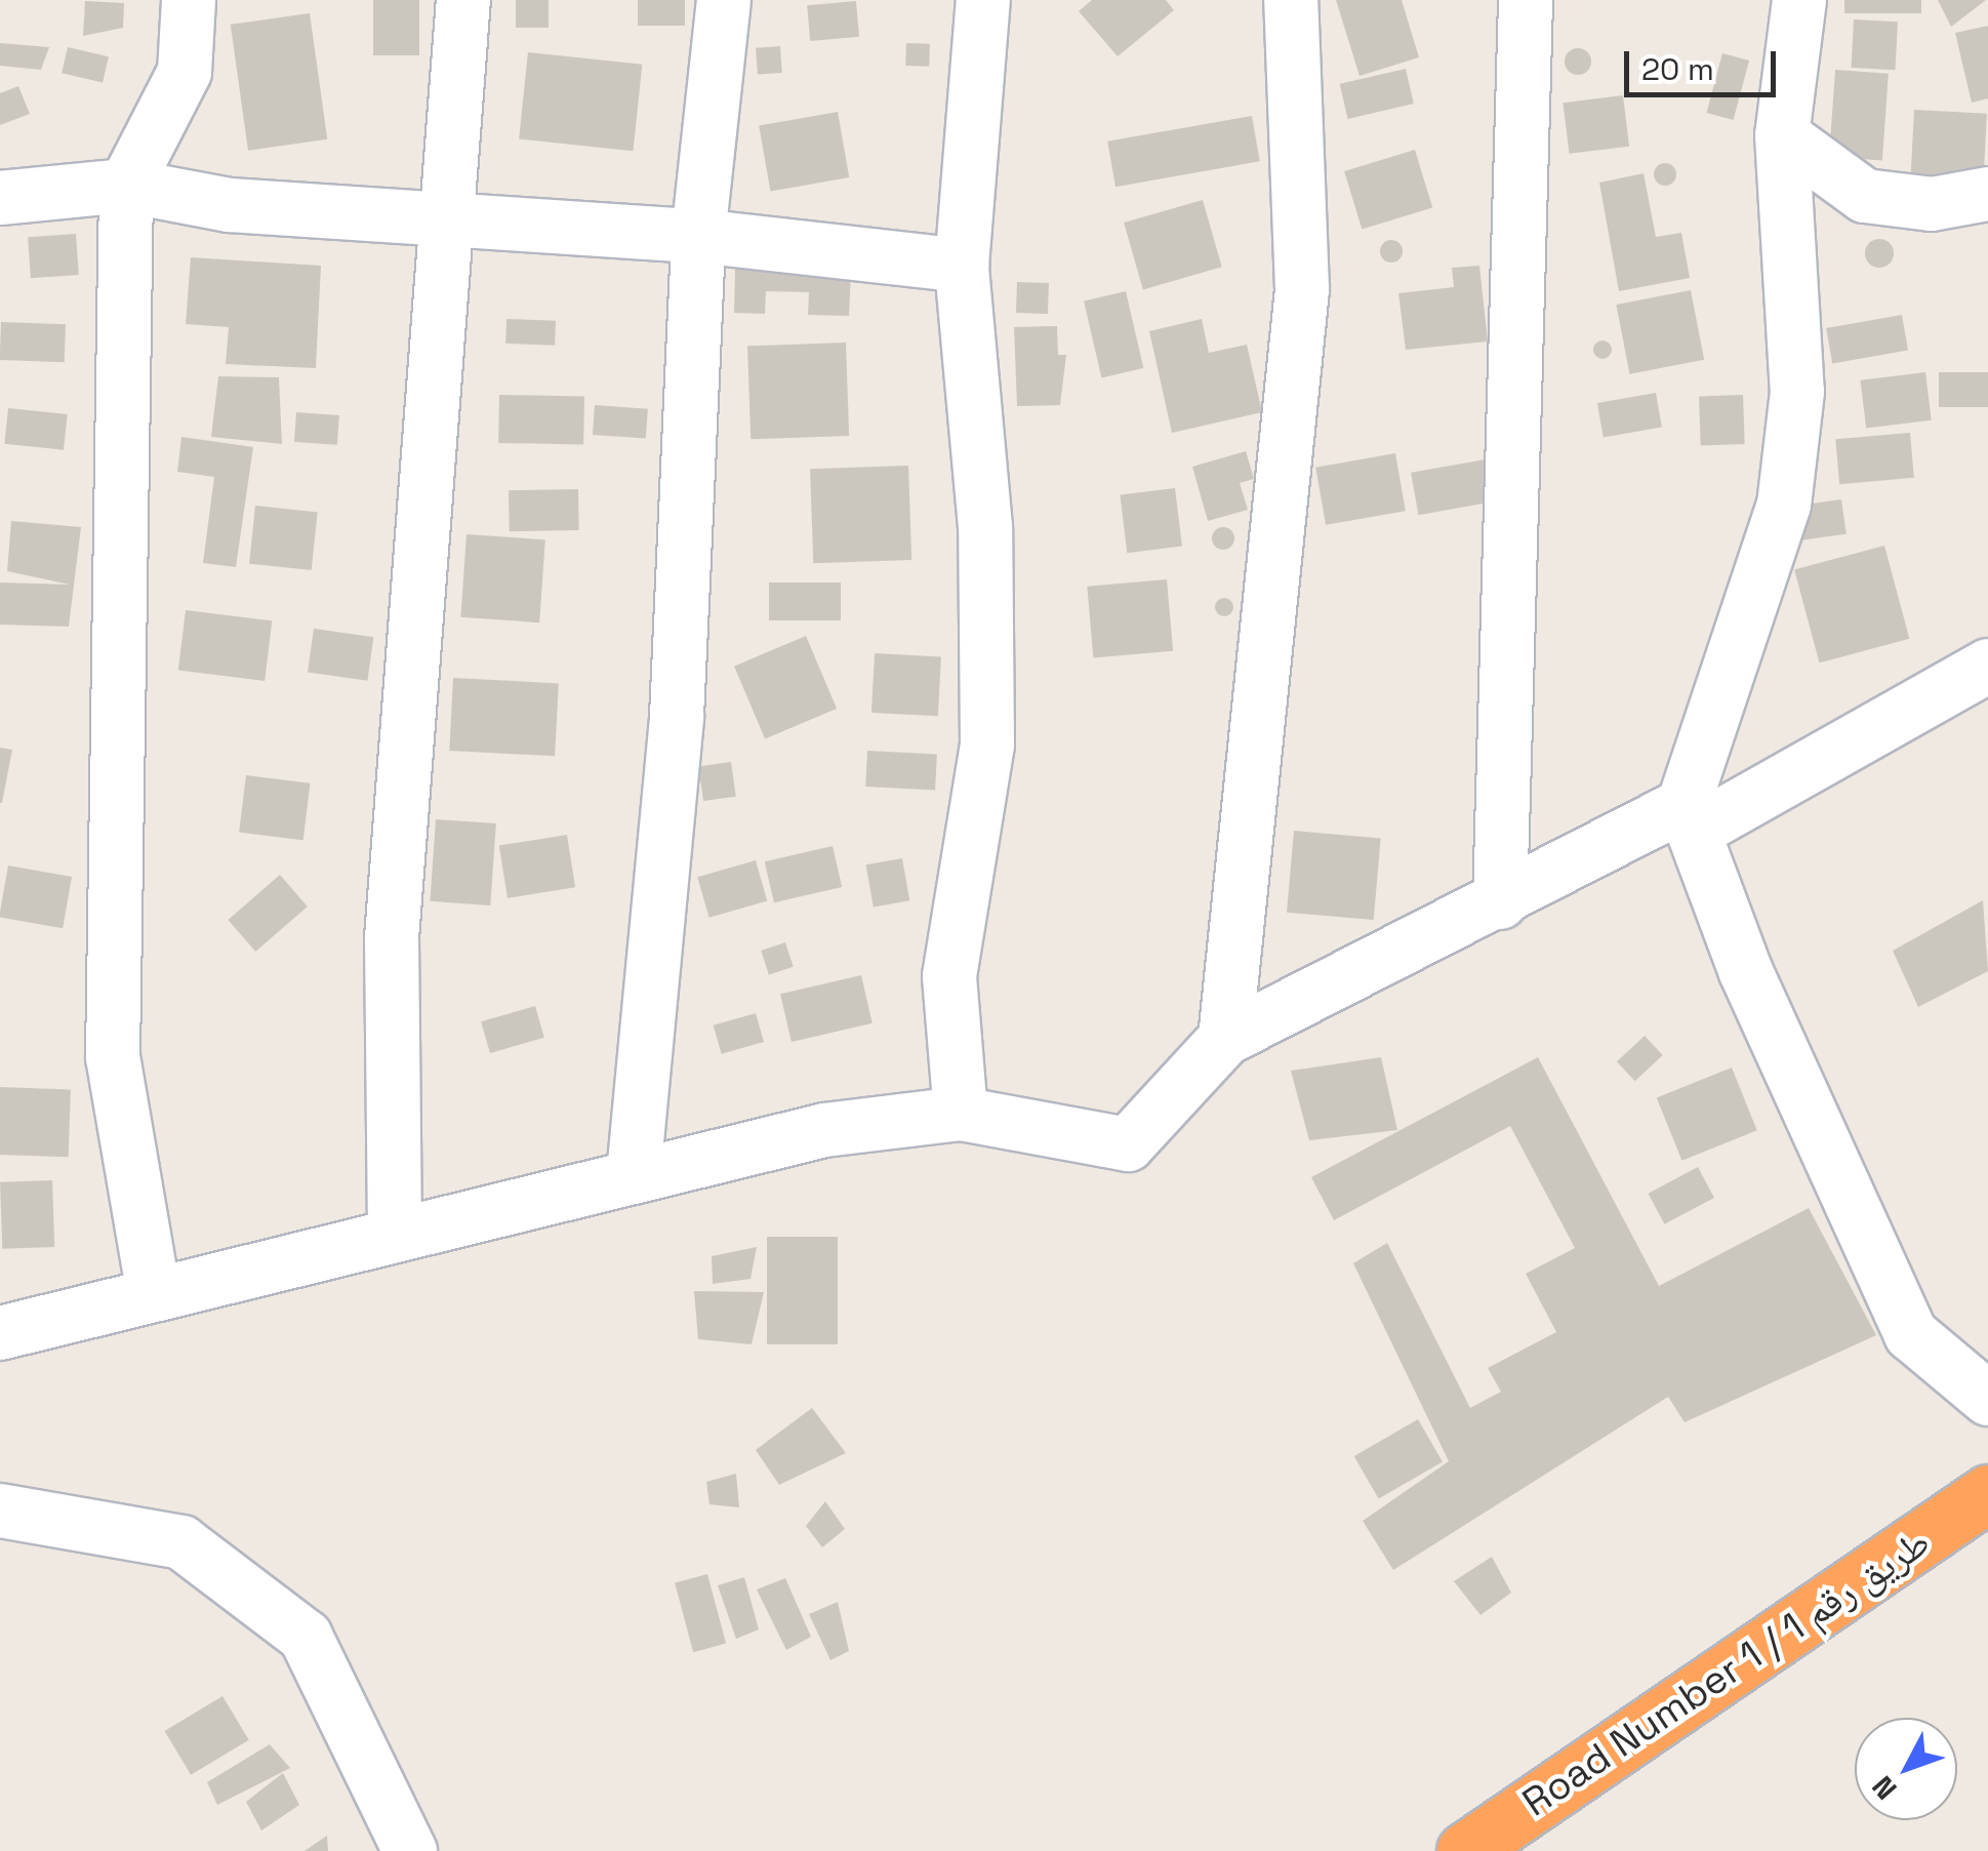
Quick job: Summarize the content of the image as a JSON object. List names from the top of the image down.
{
  "streets": {
    "highway": ["Road Number 1 / طريق رقم 1"]
  },
  "scale_bar": "20 m",
  "north": "bottom left"
}
